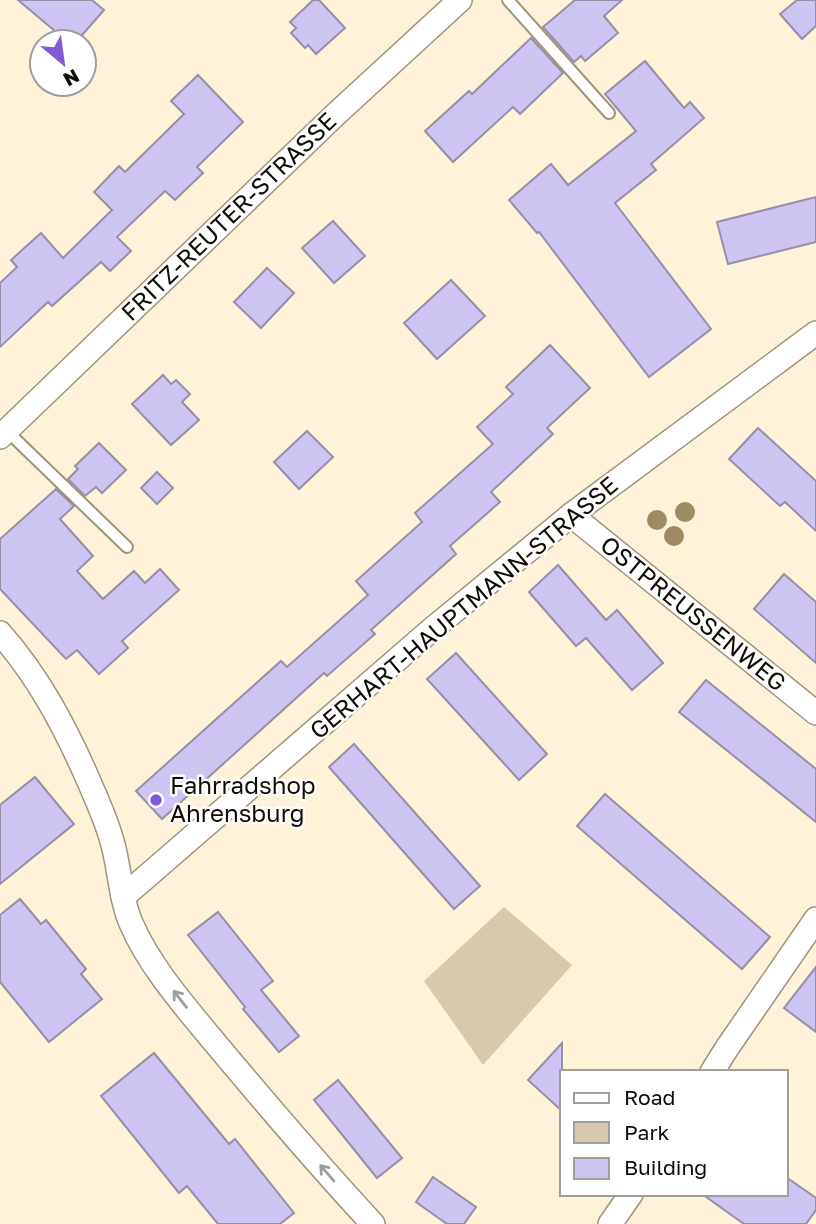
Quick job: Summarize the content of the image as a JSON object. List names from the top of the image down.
{
  "streets": {
    "street": ["FRITZ-REUTER-STRASSE", "GERHART-HAUPTMANN-STRASSE", "OSTPREUSSENWEG"]
  },
  "crossings": [
    ["GERHART-HAUPTMANN-STRASSE", "OSTPREUSSENWEG"]
  ],
  "places": ["Fahrradshop Ahrensburg"],
  "legend": ["Road", "Park", "Building"],
  "north": "bottom right"
}
